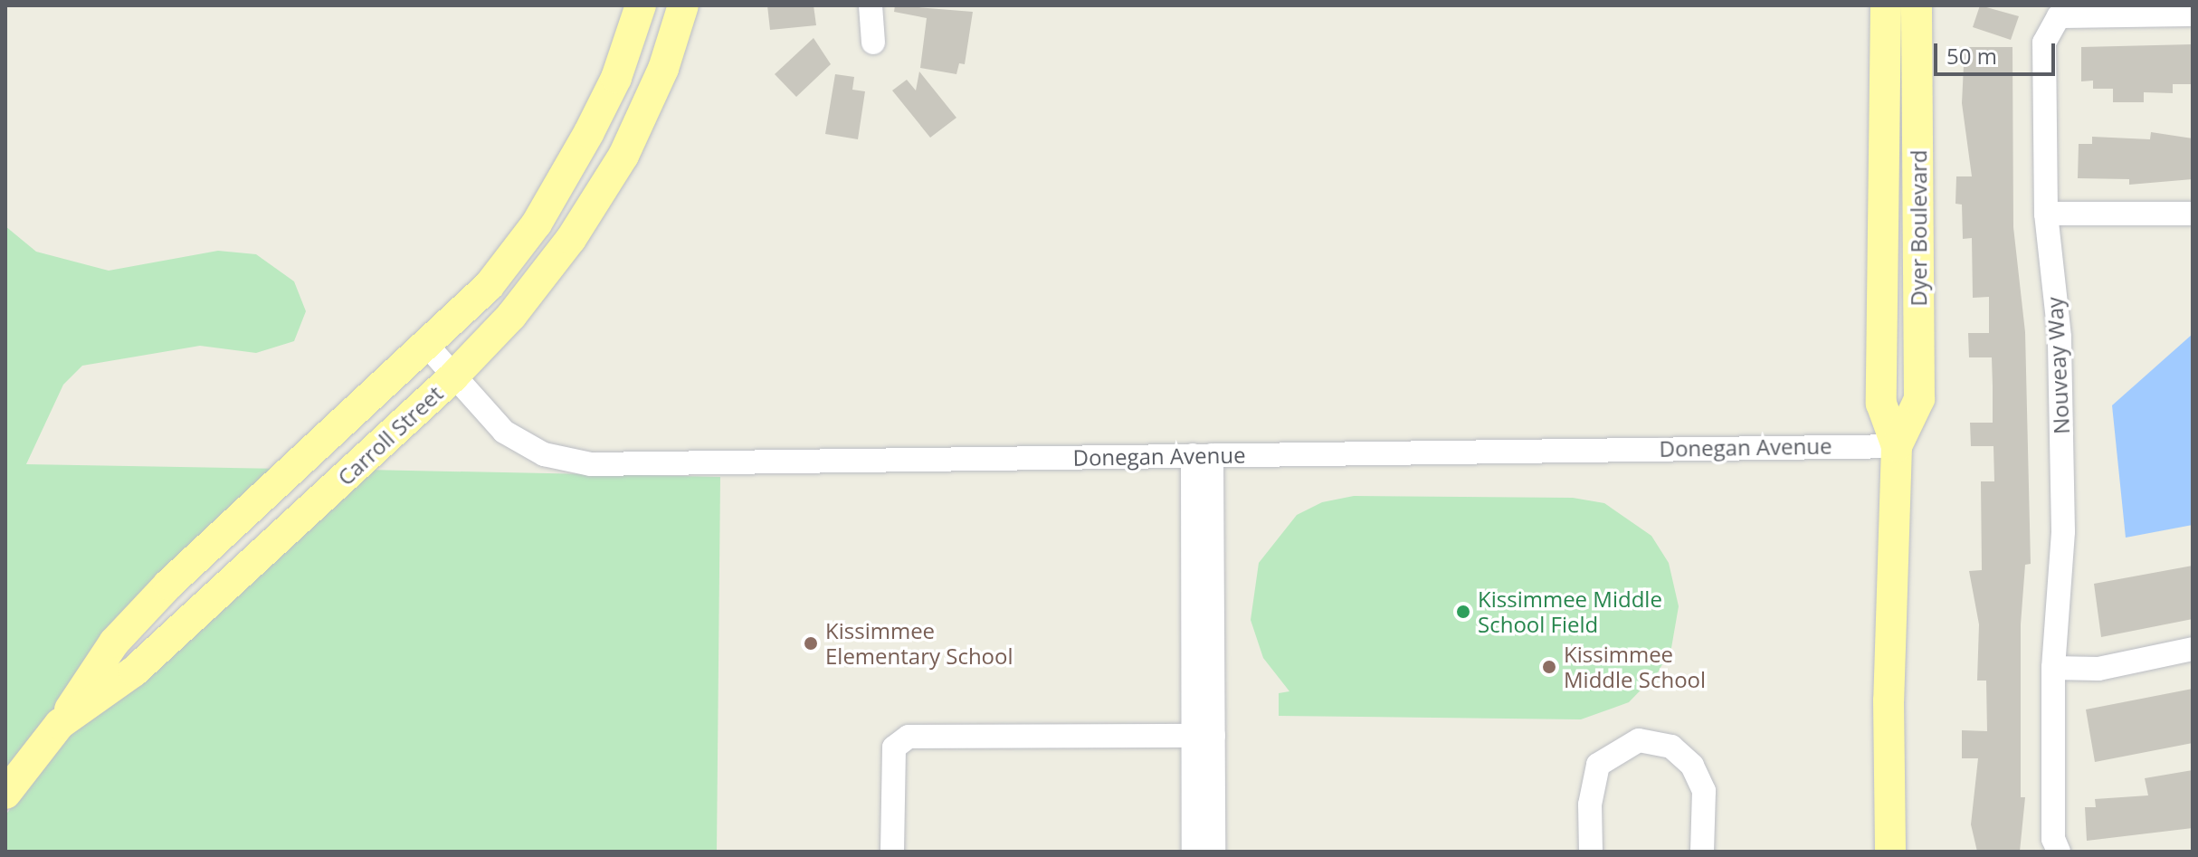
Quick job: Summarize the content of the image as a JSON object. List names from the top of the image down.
{
  "streets": {
    "main road": ["Dyer Boulevard", "Carroll Street"],
    "street": ["Nouveay Way", "Donegan Avenue"]
  },
  "crossings": [
    ["Dyer Boulevard", "Donegan Avenue"],
    ["Carroll Street", "Donegan Avenue"]
  ],
  "places": ["Kissimmee Middle School Field", "Kissimmee Elementary School", "Kissimmee Middle School"],
  "scale_bar": "50 m"
}
